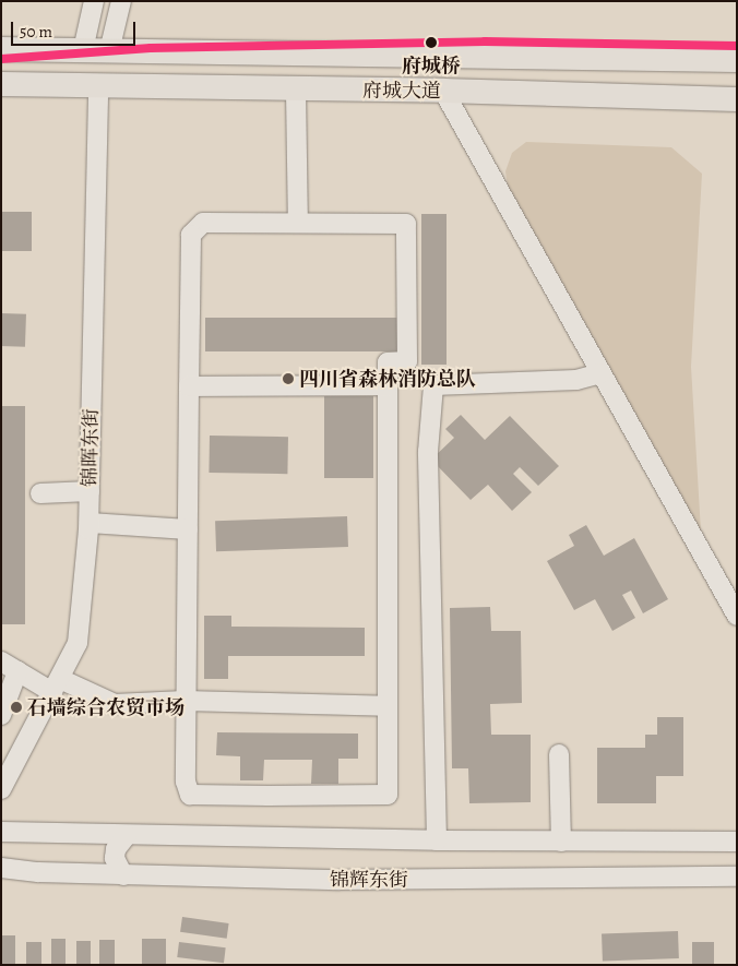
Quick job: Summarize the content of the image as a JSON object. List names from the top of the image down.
{
  "streets": {
    "main road": ["府城大道"],
    "street": ["锦晖东街", "锦辉东街"]
  },
  "crossings": [
    ["府城大道", "锦晖东街"]
  ],
  "places": ["府城桥", "四川省森林消防总队", "石墙综合农贸市场"],
  "scale_bar": "50 m"
}
